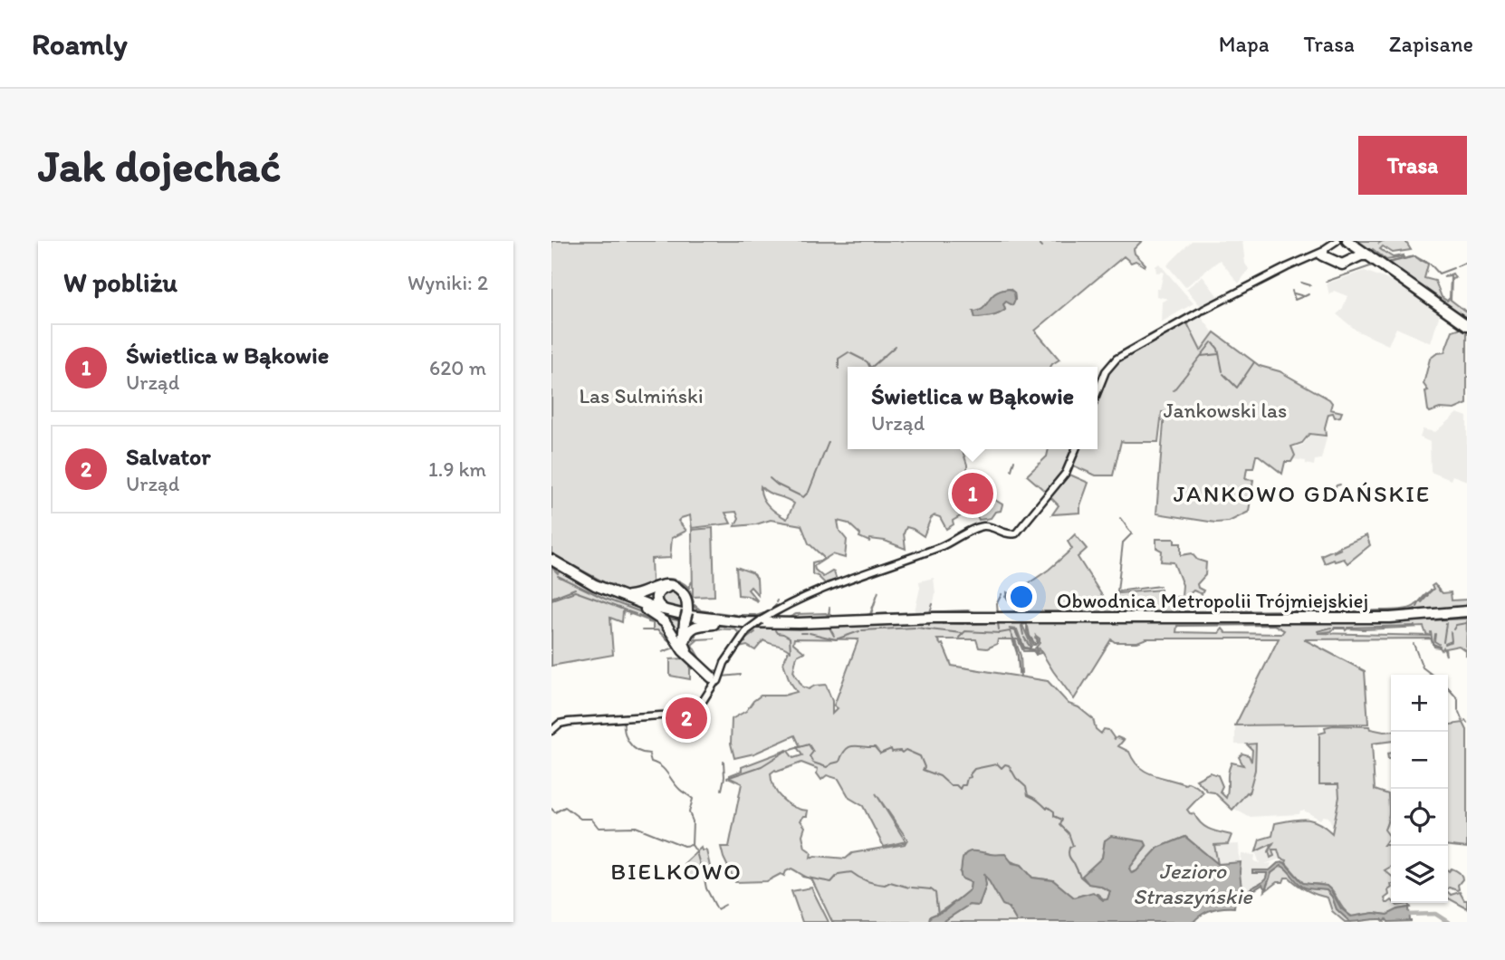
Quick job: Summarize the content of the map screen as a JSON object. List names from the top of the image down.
{
  "streets": {
    "highway": ["Obwodnica Metropolii Trójmiejskiej"]
  },
  "districts": ["JANKOWO GDAŃSKIE", "BIELKOWO"],
  "water": ["Jezioro Straszyńskie"],
  "parks": ["Las Sulmiński", "Jankowski las"],
  "page": {
    "header": "Roamly",
    "nav": ["Mapa", "Trasa", "Zapisane"],
    "buttons": "Trasa",
    "title": "Jak dojechać",
    "heading": ["W pobliżu", "Wyniki: 2"],
    "list": [
      {
        "mark": "1",
        "name": "Świetlica w Bąkowie",
        "note": "Urząd",
        "value": "620 m"
      },
      {
        "mark": "2",
        "name": "Salvator",
        "note": "Urząd",
        "value": "1.9 km"
      }
    ],
    "popup": ["Świetlica w Bąkowie", "Urząd"],
    "pins": ["1", "2"],
    "map_buttons": ["+", "−"]
  }
}
